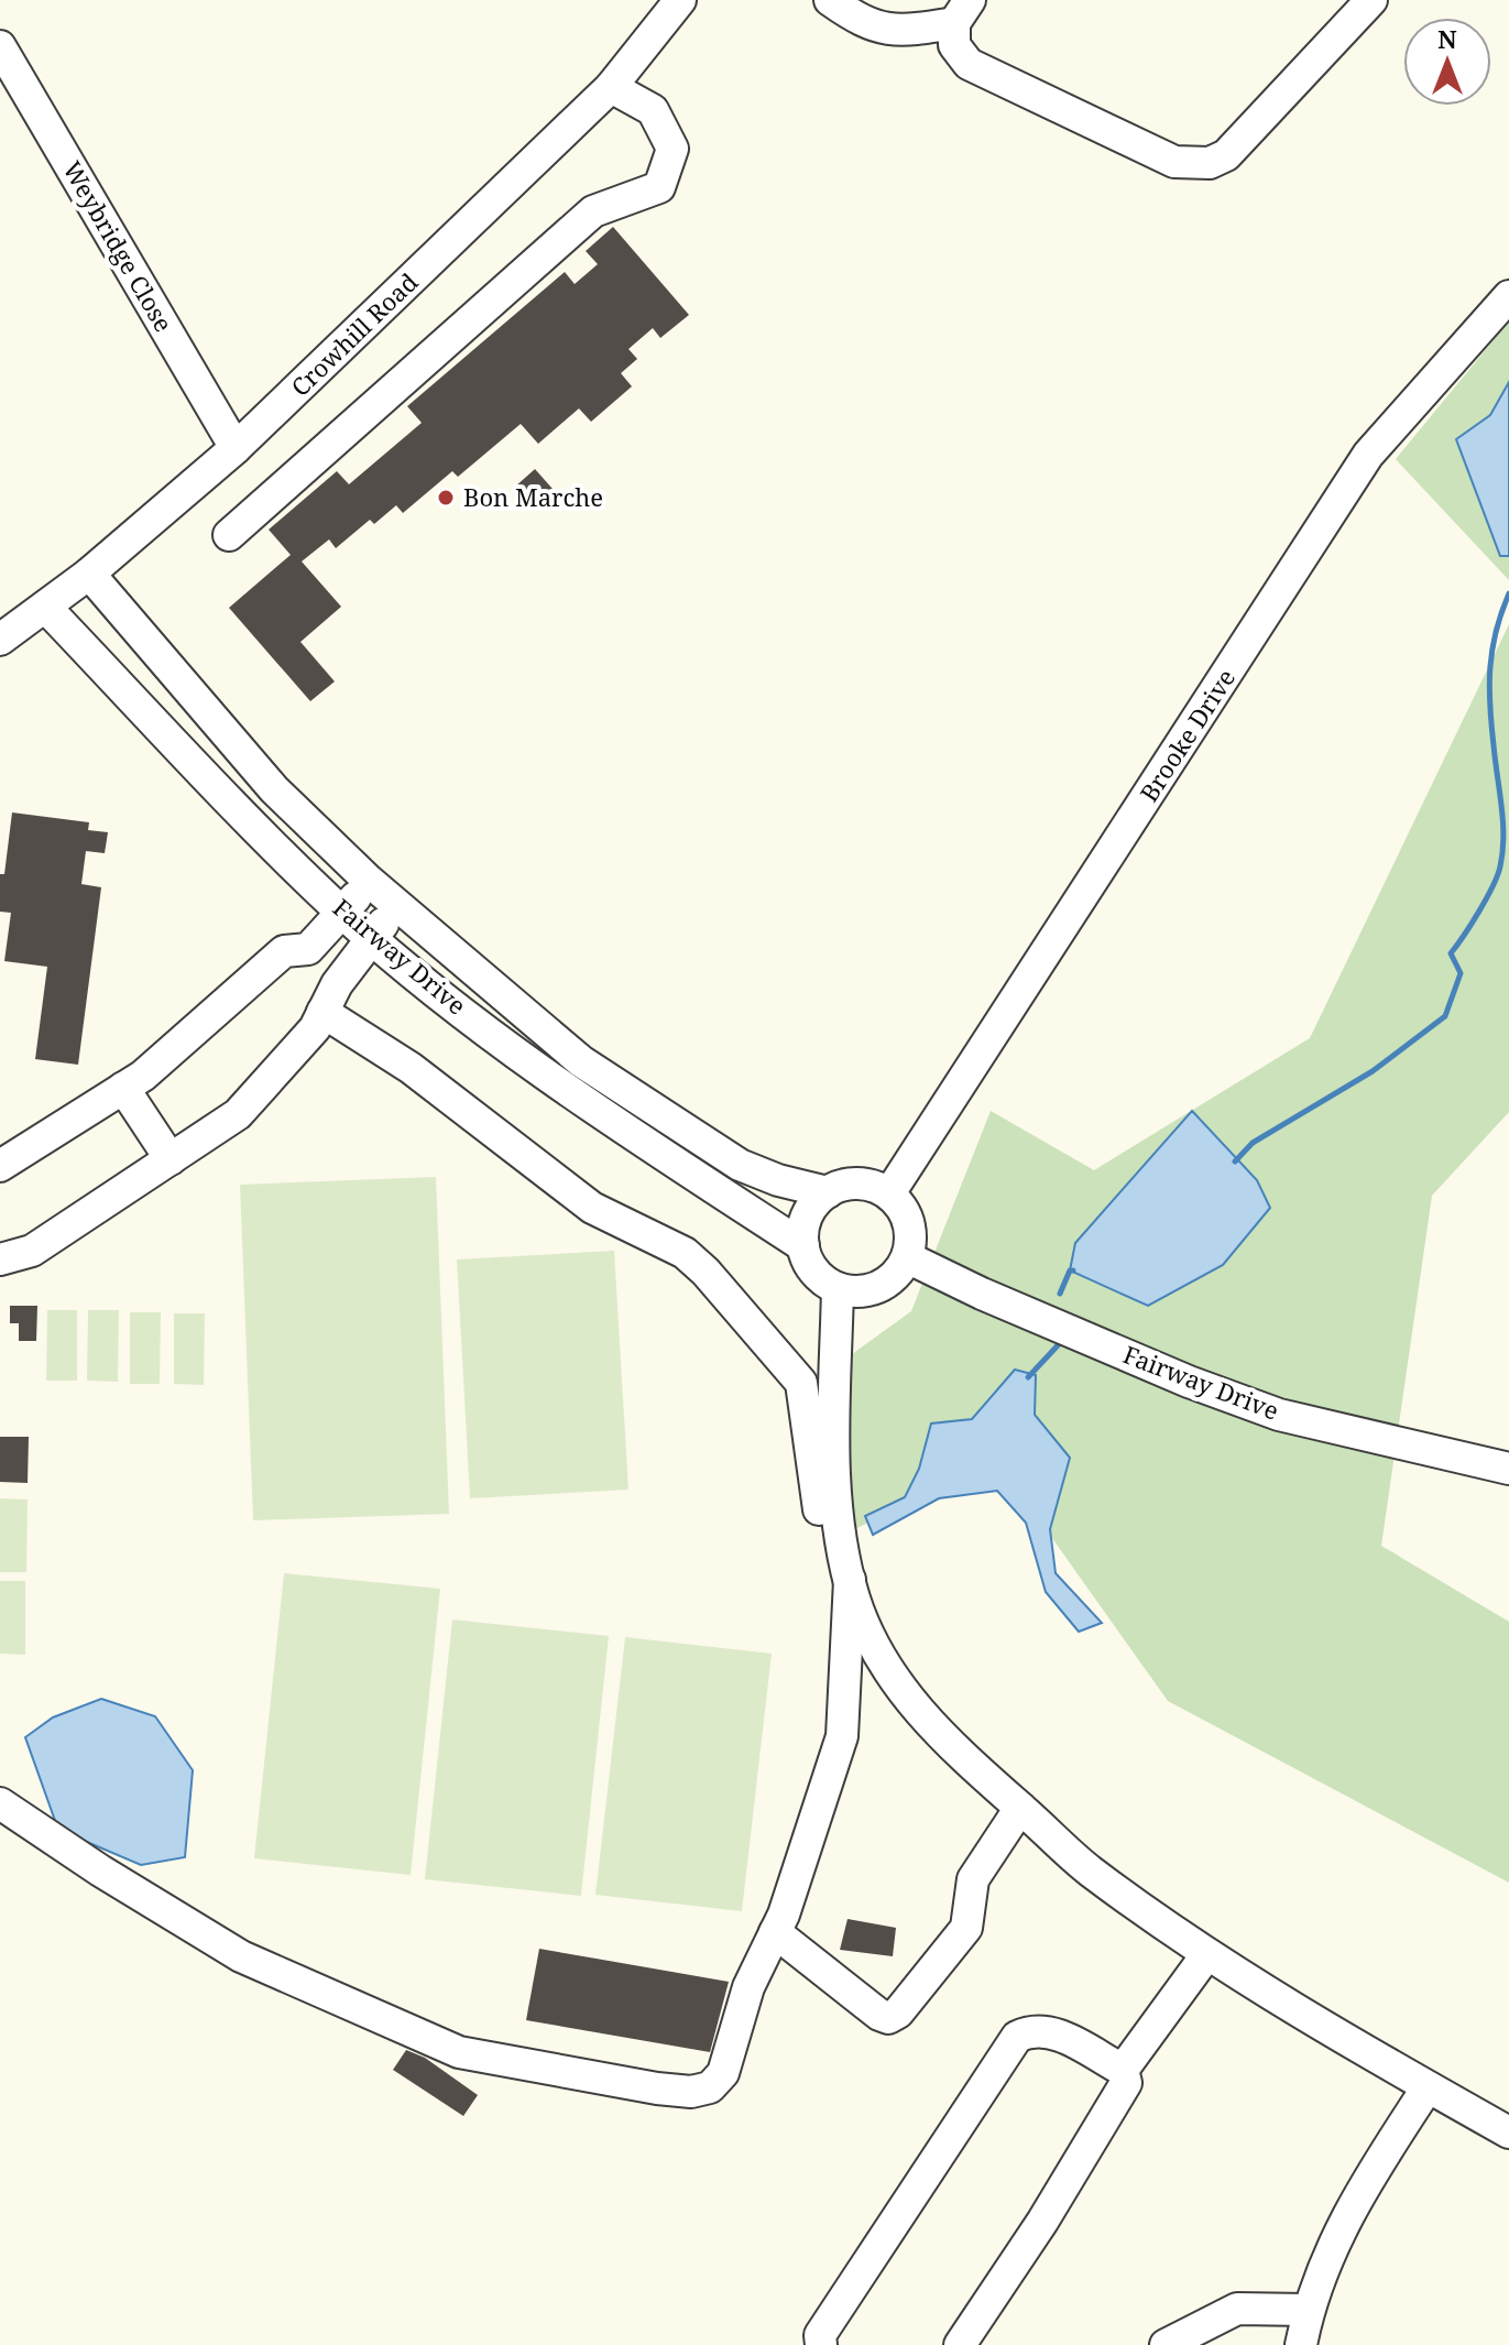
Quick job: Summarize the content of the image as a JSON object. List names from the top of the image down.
{
  "streets": {
    "street": [
      "Weybridge Close",
      "Crowhill Road",
      "Brooke Drive",
      "Fairway Drive"
    ]
  },
  "crossings": [
    ["Weybridge Close", "Crowhill Road"],
    ["Crowhill Road", "Fairway Drive"],
    ["Brooke Drive", "Fairway Drive"]
  ],
  "places": ["Bon Marche"],
  "north": "top"
}
